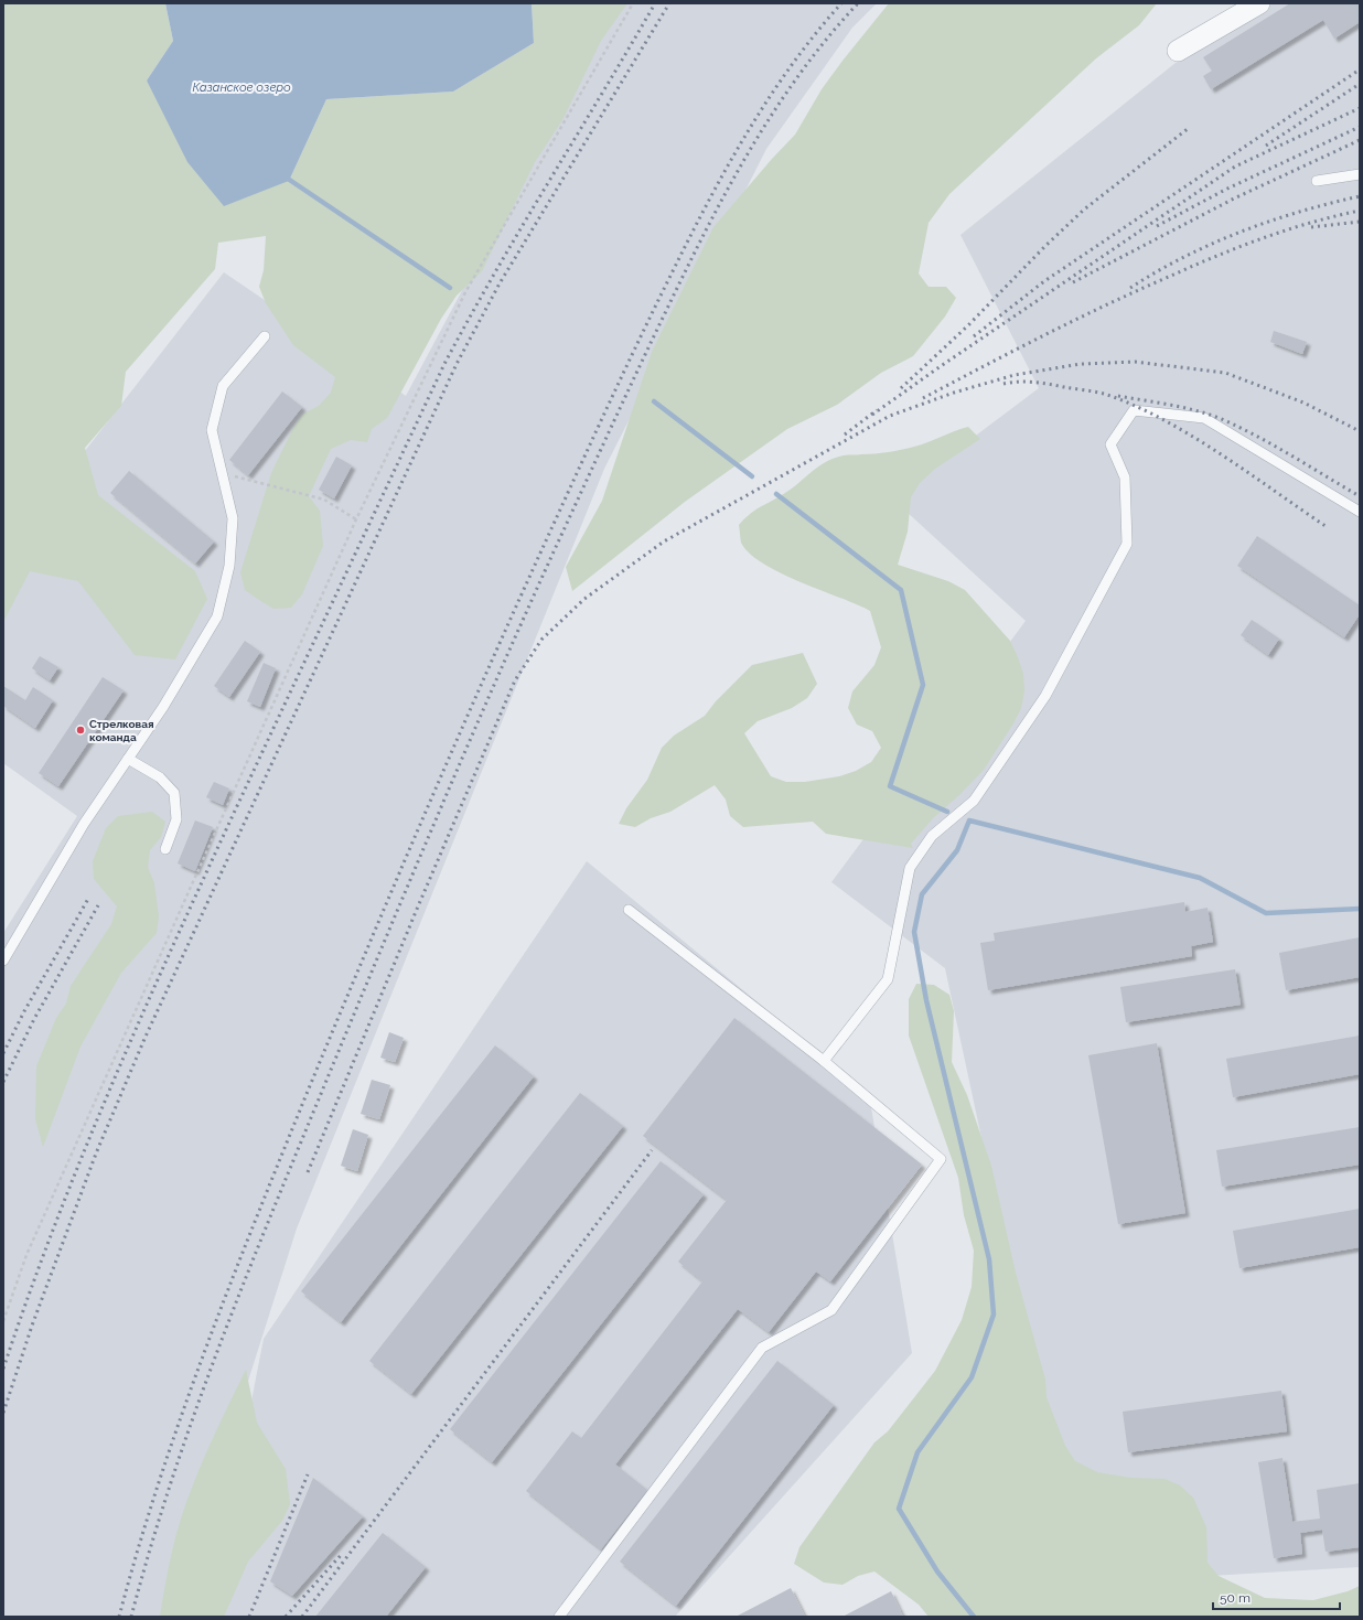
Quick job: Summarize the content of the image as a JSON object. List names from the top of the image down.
{
  "water": ["Казанское озеро"],
  "places": ["Стрелковая команда"],
  "scale_bar": "50 m"
}
